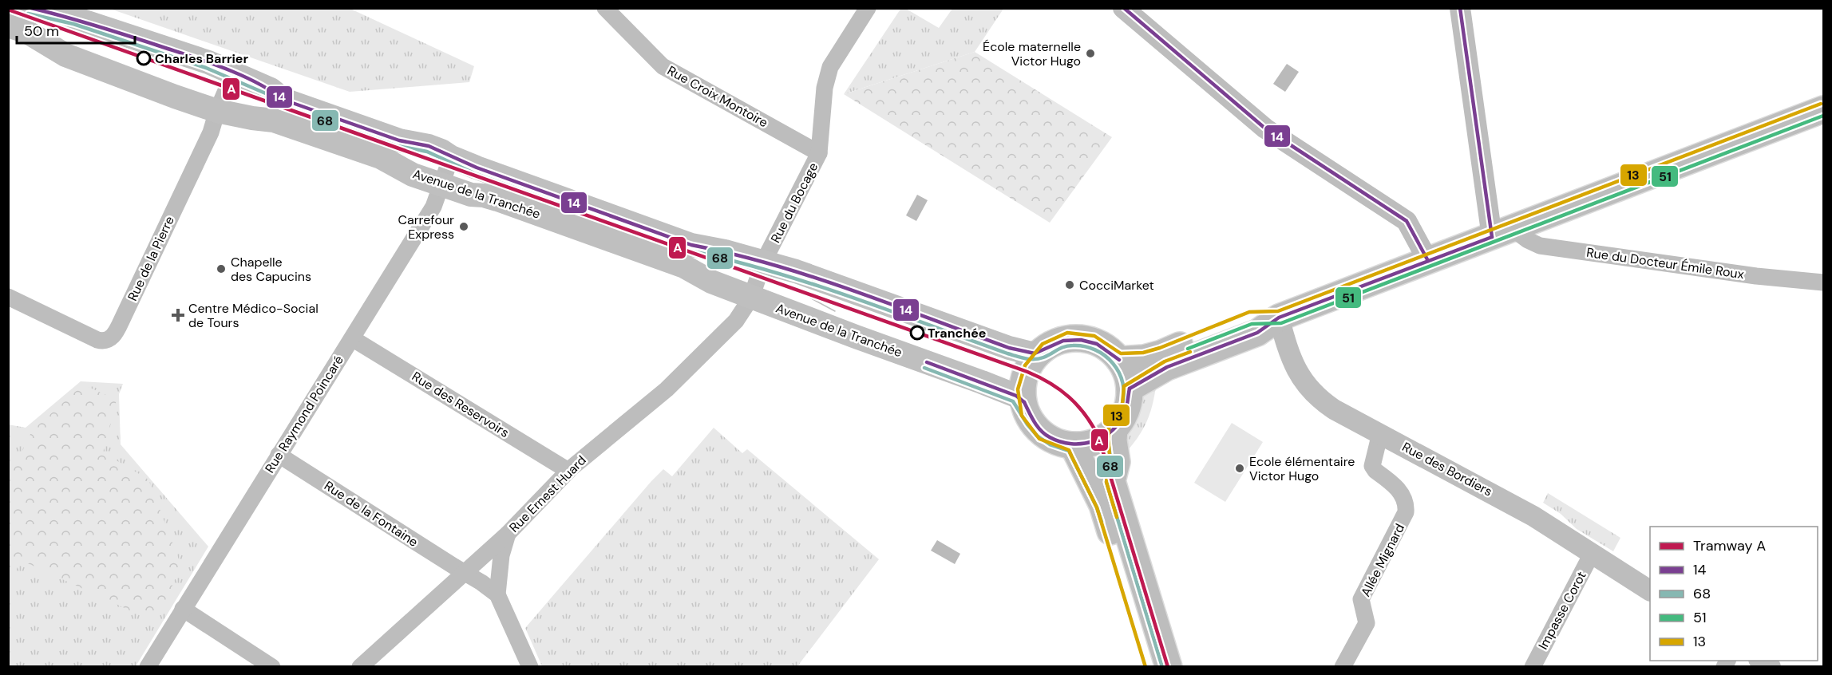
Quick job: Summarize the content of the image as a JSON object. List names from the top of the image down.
{
  "streets": {
    "main road": ["Avenue de la Tranchée"],
    "street": [
      "Rue Croix Montoire",
      "Rue du Bocage",
      "Rue de la Pierre",
      "Rue du Docteur Émile Roux",
      "Rue des Reservoirs",
      "Rue Raymond Poincaré",
      "Rue des Bordiers",
      "Rue Ernest Huard",
      "Rue de la Fontaine",
      "Allée Mignard",
      "Impasse Corot"
    ]
  },
  "crossings": [
    ["Rue Croix Montoire", "Rue du Bocage"],
    ["Avenue de la Tranchée", "Rue du Bocage"],
    ["Avenue de la Tranchée", "Rue de la Pierre"],
    ["Avenue de la Tranchée", "Rue Raymond Poincaré"],
    ["Avenue de la Tranchée", "Rue Ernest Huard"],
    ["Rue du Bocage", "Rue Ernest Huard"],
    ["Rue des Reservoirs", "Rue Raymond Poincaré"],
    ["Rue des Reservoirs", "Rue Ernest Huard"],
    ["Rue Raymond Poincaré", "Rue de la Fontaine"],
    ["Rue des Bordiers", "Allée Mignard"],
    ["Rue des Bordiers", "Impasse Corot"],
    ["Rue Ernest Huard", "Rue de la Fontaine"]
  ],
  "places": {
    "other": [
      "École maternelle Victor Hugo",
      "Charles Barrier",
      "Carrefour Express",
      "Chapelle des Capucins",
      "CocciMarket",
      "Tranchée",
      "Ecole élémentaire Victor Hugo"
    ],
    "health": ["Centre Médico-Social de Tours"]
  },
  "lines": [
    "transit line 14",
    "tram line A",
    "transit line 68",
    "transit line 13",
    "transit line 51"
  ],
  "legend": [
    "Tramway A",
    "14",
    "68",
    "51",
    "13"
  ],
  "scale_bar": "50 m"
}
